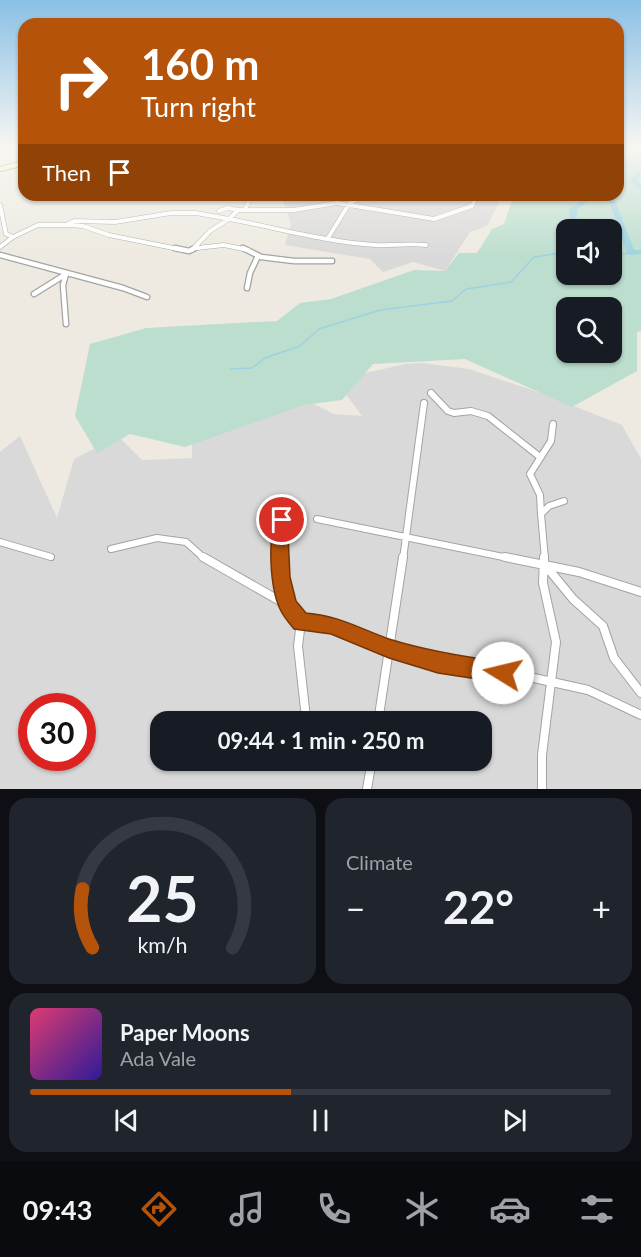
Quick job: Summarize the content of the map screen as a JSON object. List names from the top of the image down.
{
  "page": {
    "turn": ["160 m", "Turn right"],
    "then": "Then",
    "limit": "30",
    "trip": "09:44 · 1 min · 250 m",
    "tile": "Climate",
    "heat": ["−", "22°", "+"],
    "song": ["Paper Moons", "Ada Vale"],
    "tabs": "09:43",
    "gauge": ["25", "km/h"]
  }
}
